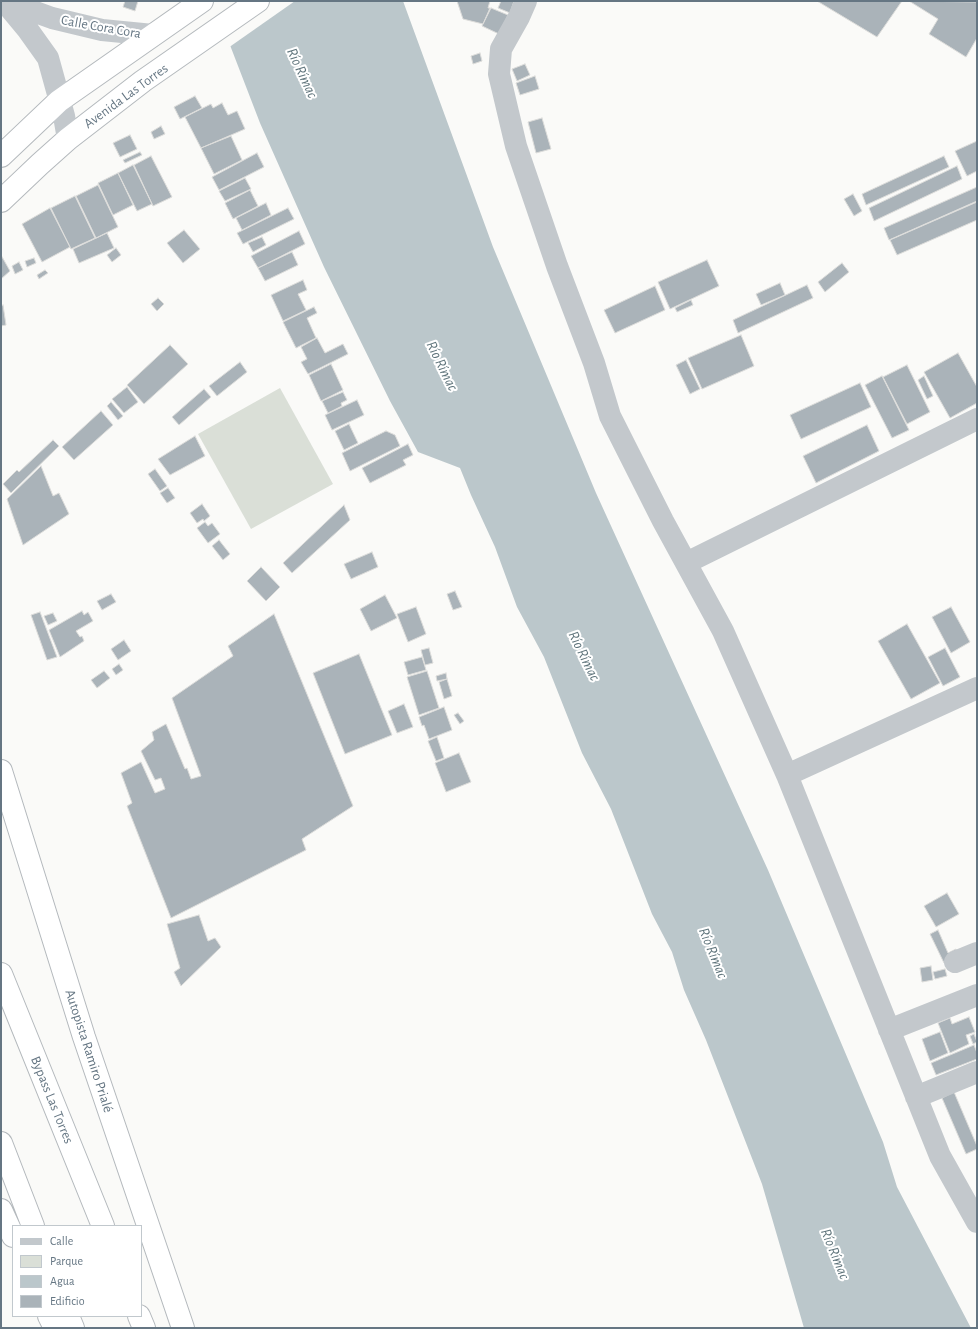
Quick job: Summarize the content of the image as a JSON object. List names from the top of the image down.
{
  "streets": {
    "highway": ["Avenida Las Torres", "Autopista Ramiro Prialé", "Bypass Las Torres"],
    "street": ["Calle Cora Cora"]
  },
  "crossings": [
    ["Calle Cora Cora", "Avenida Las Torres"]
  ],
  "water": ["Río Rímac"],
  "legend": [
    "Calle",
    "Parque",
    "Agua",
    "Edificio"
  ]
}
